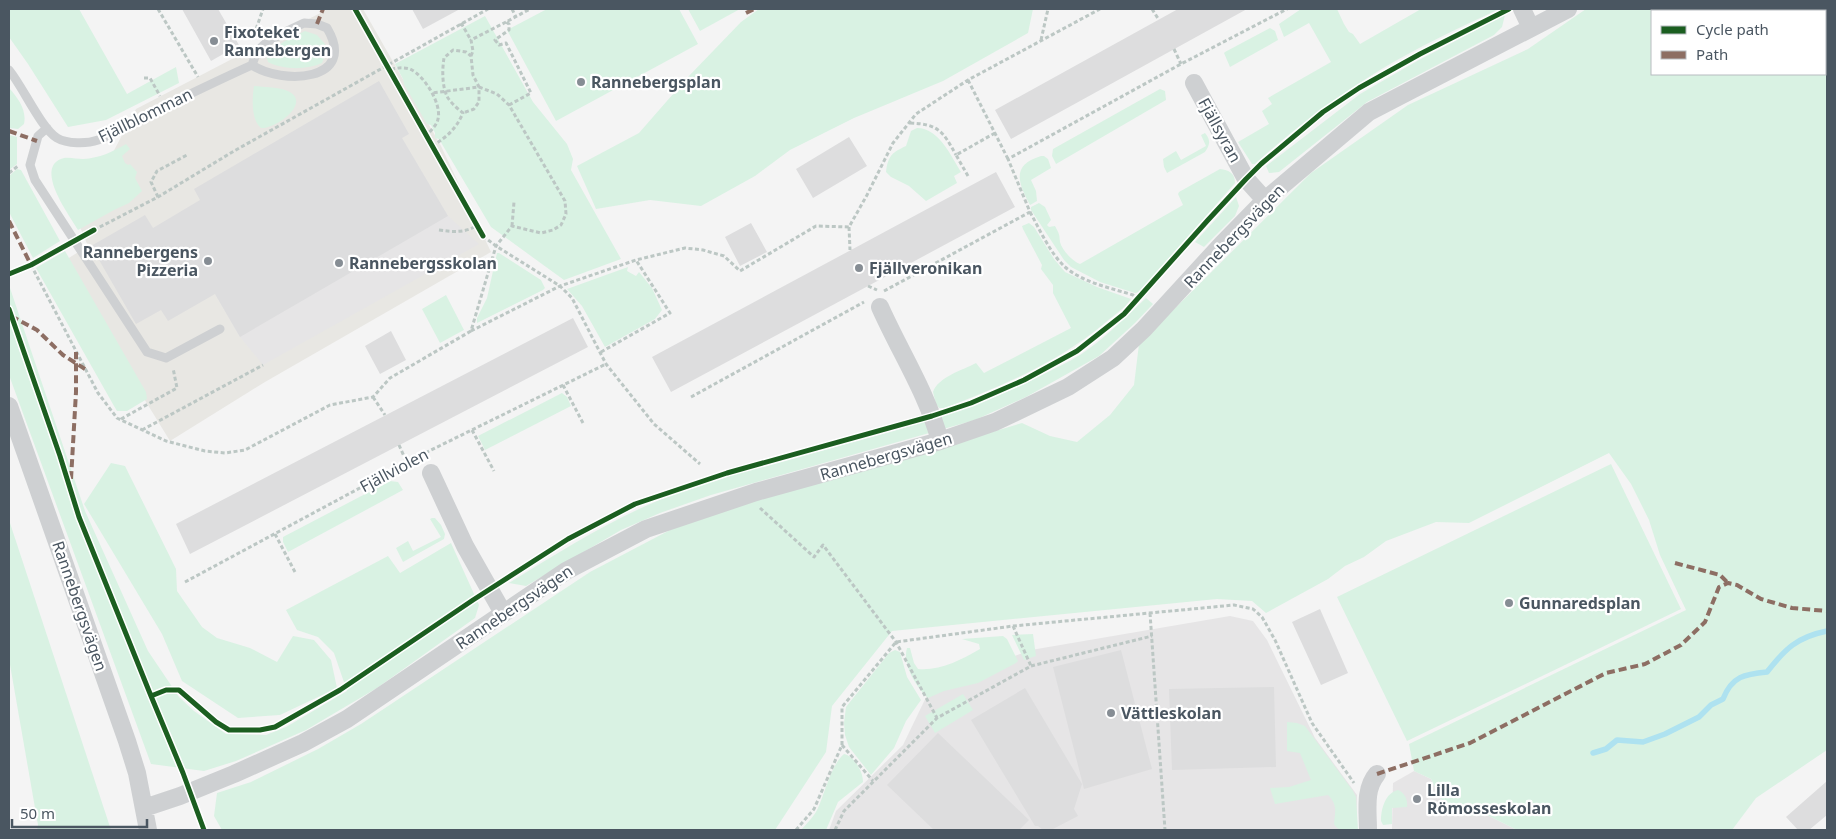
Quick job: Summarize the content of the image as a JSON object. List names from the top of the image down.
{
  "streets": {
    "street": ["Fjällsyran", "Rannebergsvägen", "Fjällviolen"],
    "lane": ["Fjällblomman"]
  },
  "crossings": [
    ["Fjällsyran", "Rannebergsvägen"],
    ["Rannebergsvägen", "Fjällviolen"]
  ],
  "places": [
    "Fixoteket Rannebergen",
    "Rannebergsplan",
    "Rannebergens Pizzeria",
    "Rannebergsskolan",
    "Fjällveronikan",
    "Gunnaredsplan",
    "Vättleskolan",
    "Lilla Römosseskolan"
  ],
  "legend": ["Cycle path", "Path"],
  "scale_bar": "50 m"
}
